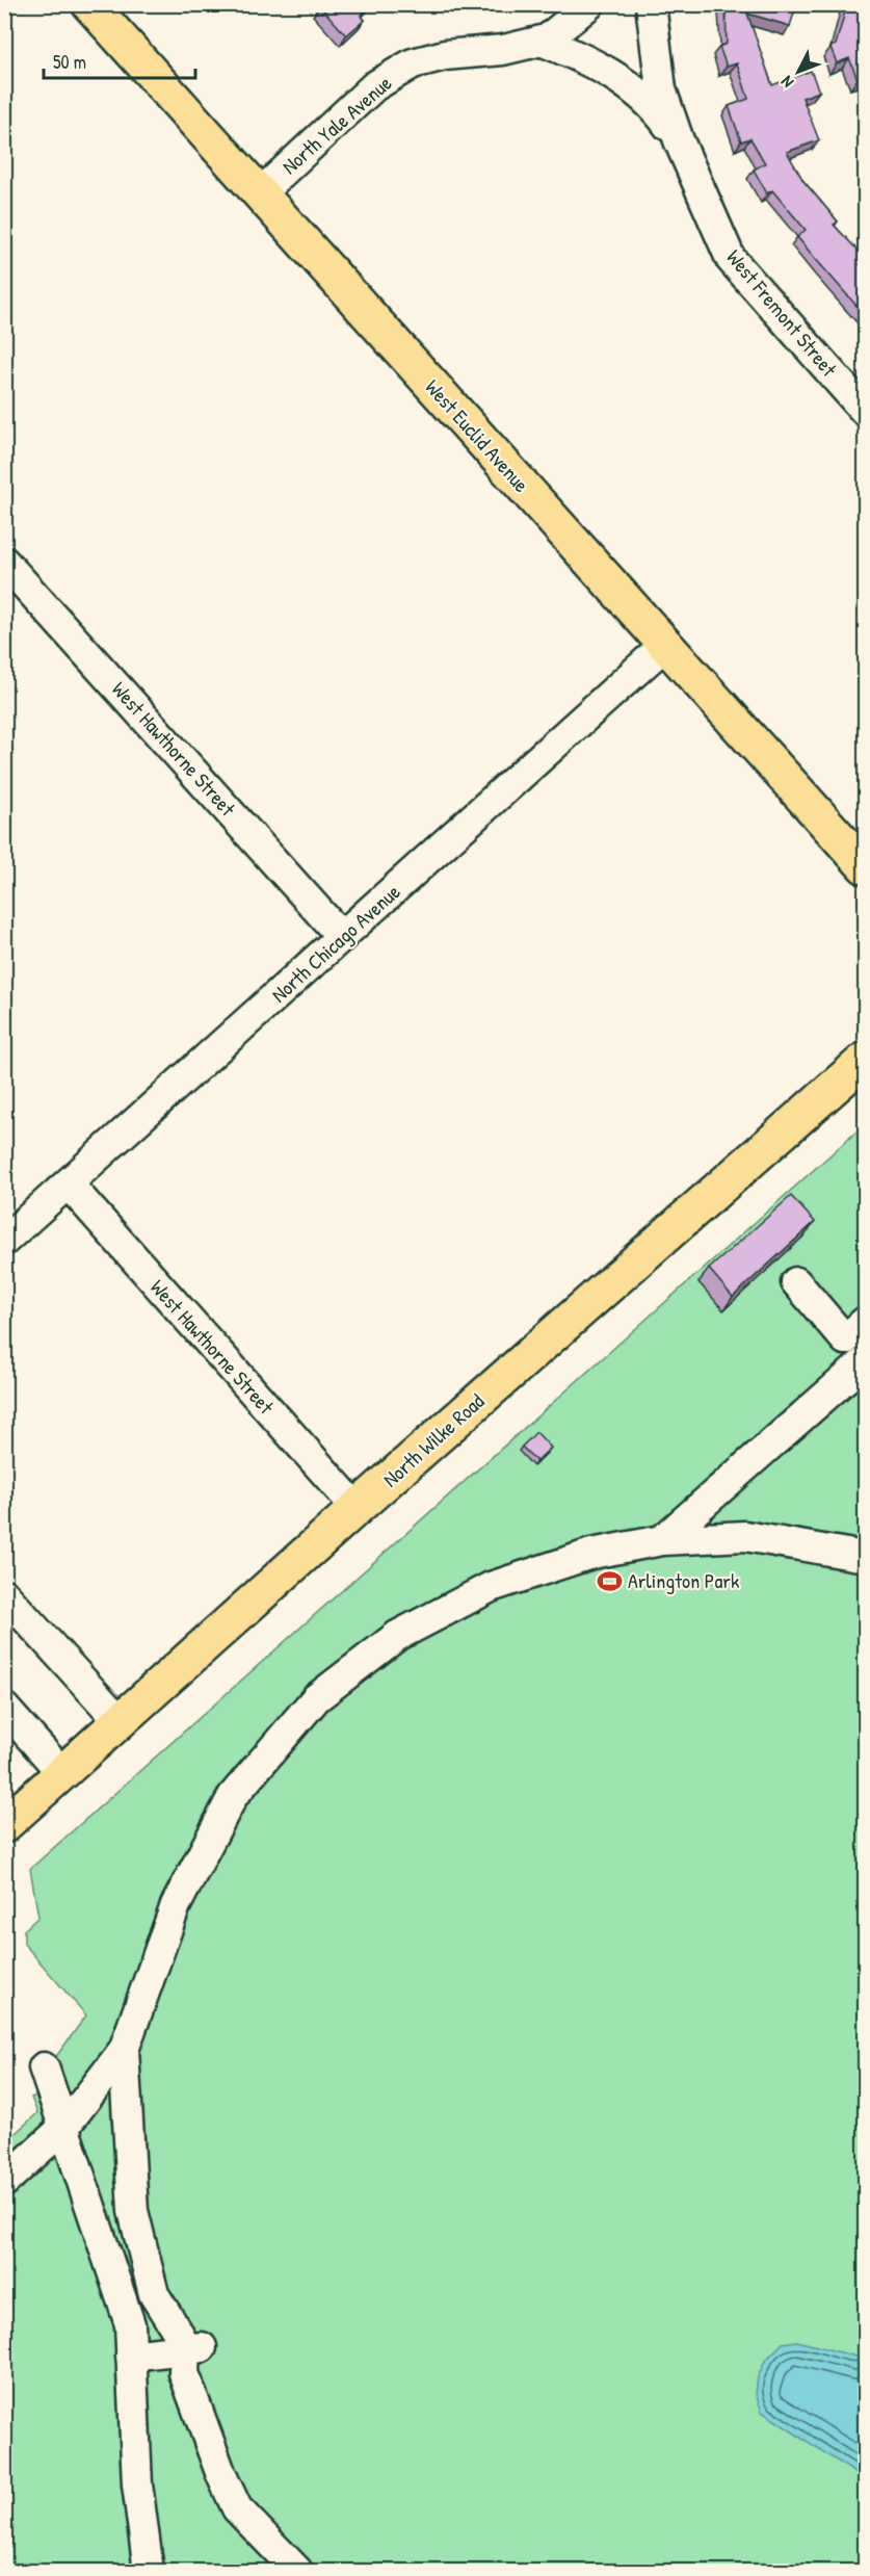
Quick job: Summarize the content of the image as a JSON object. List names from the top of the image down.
{
  "streets": {
    "main road": ["West Euclid Avenue", "North Wilke Road"],
    "street": [
      "North Yale Avenue",
      "West Fremont Street",
      "West Hawthorne Street",
      "North Chicago Avenue"
    ]
  },
  "crossings": [
    ["North Yale Avenue", "West Fremont Street"],
    ["North Yale Avenue", "West Euclid Avenue"],
    ["West Euclid Avenue", "North Chicago Avenue"],
    ["West Hawthorne Street", "North Chicago Avenue"],
    ["West Hawthorne Street", "North Wilke Road"]
  ],
  "places": {
    "sports": ["Arlington Park"]
  },
  "scale_bar": "50 m",
  "north": "bottom left"
}
